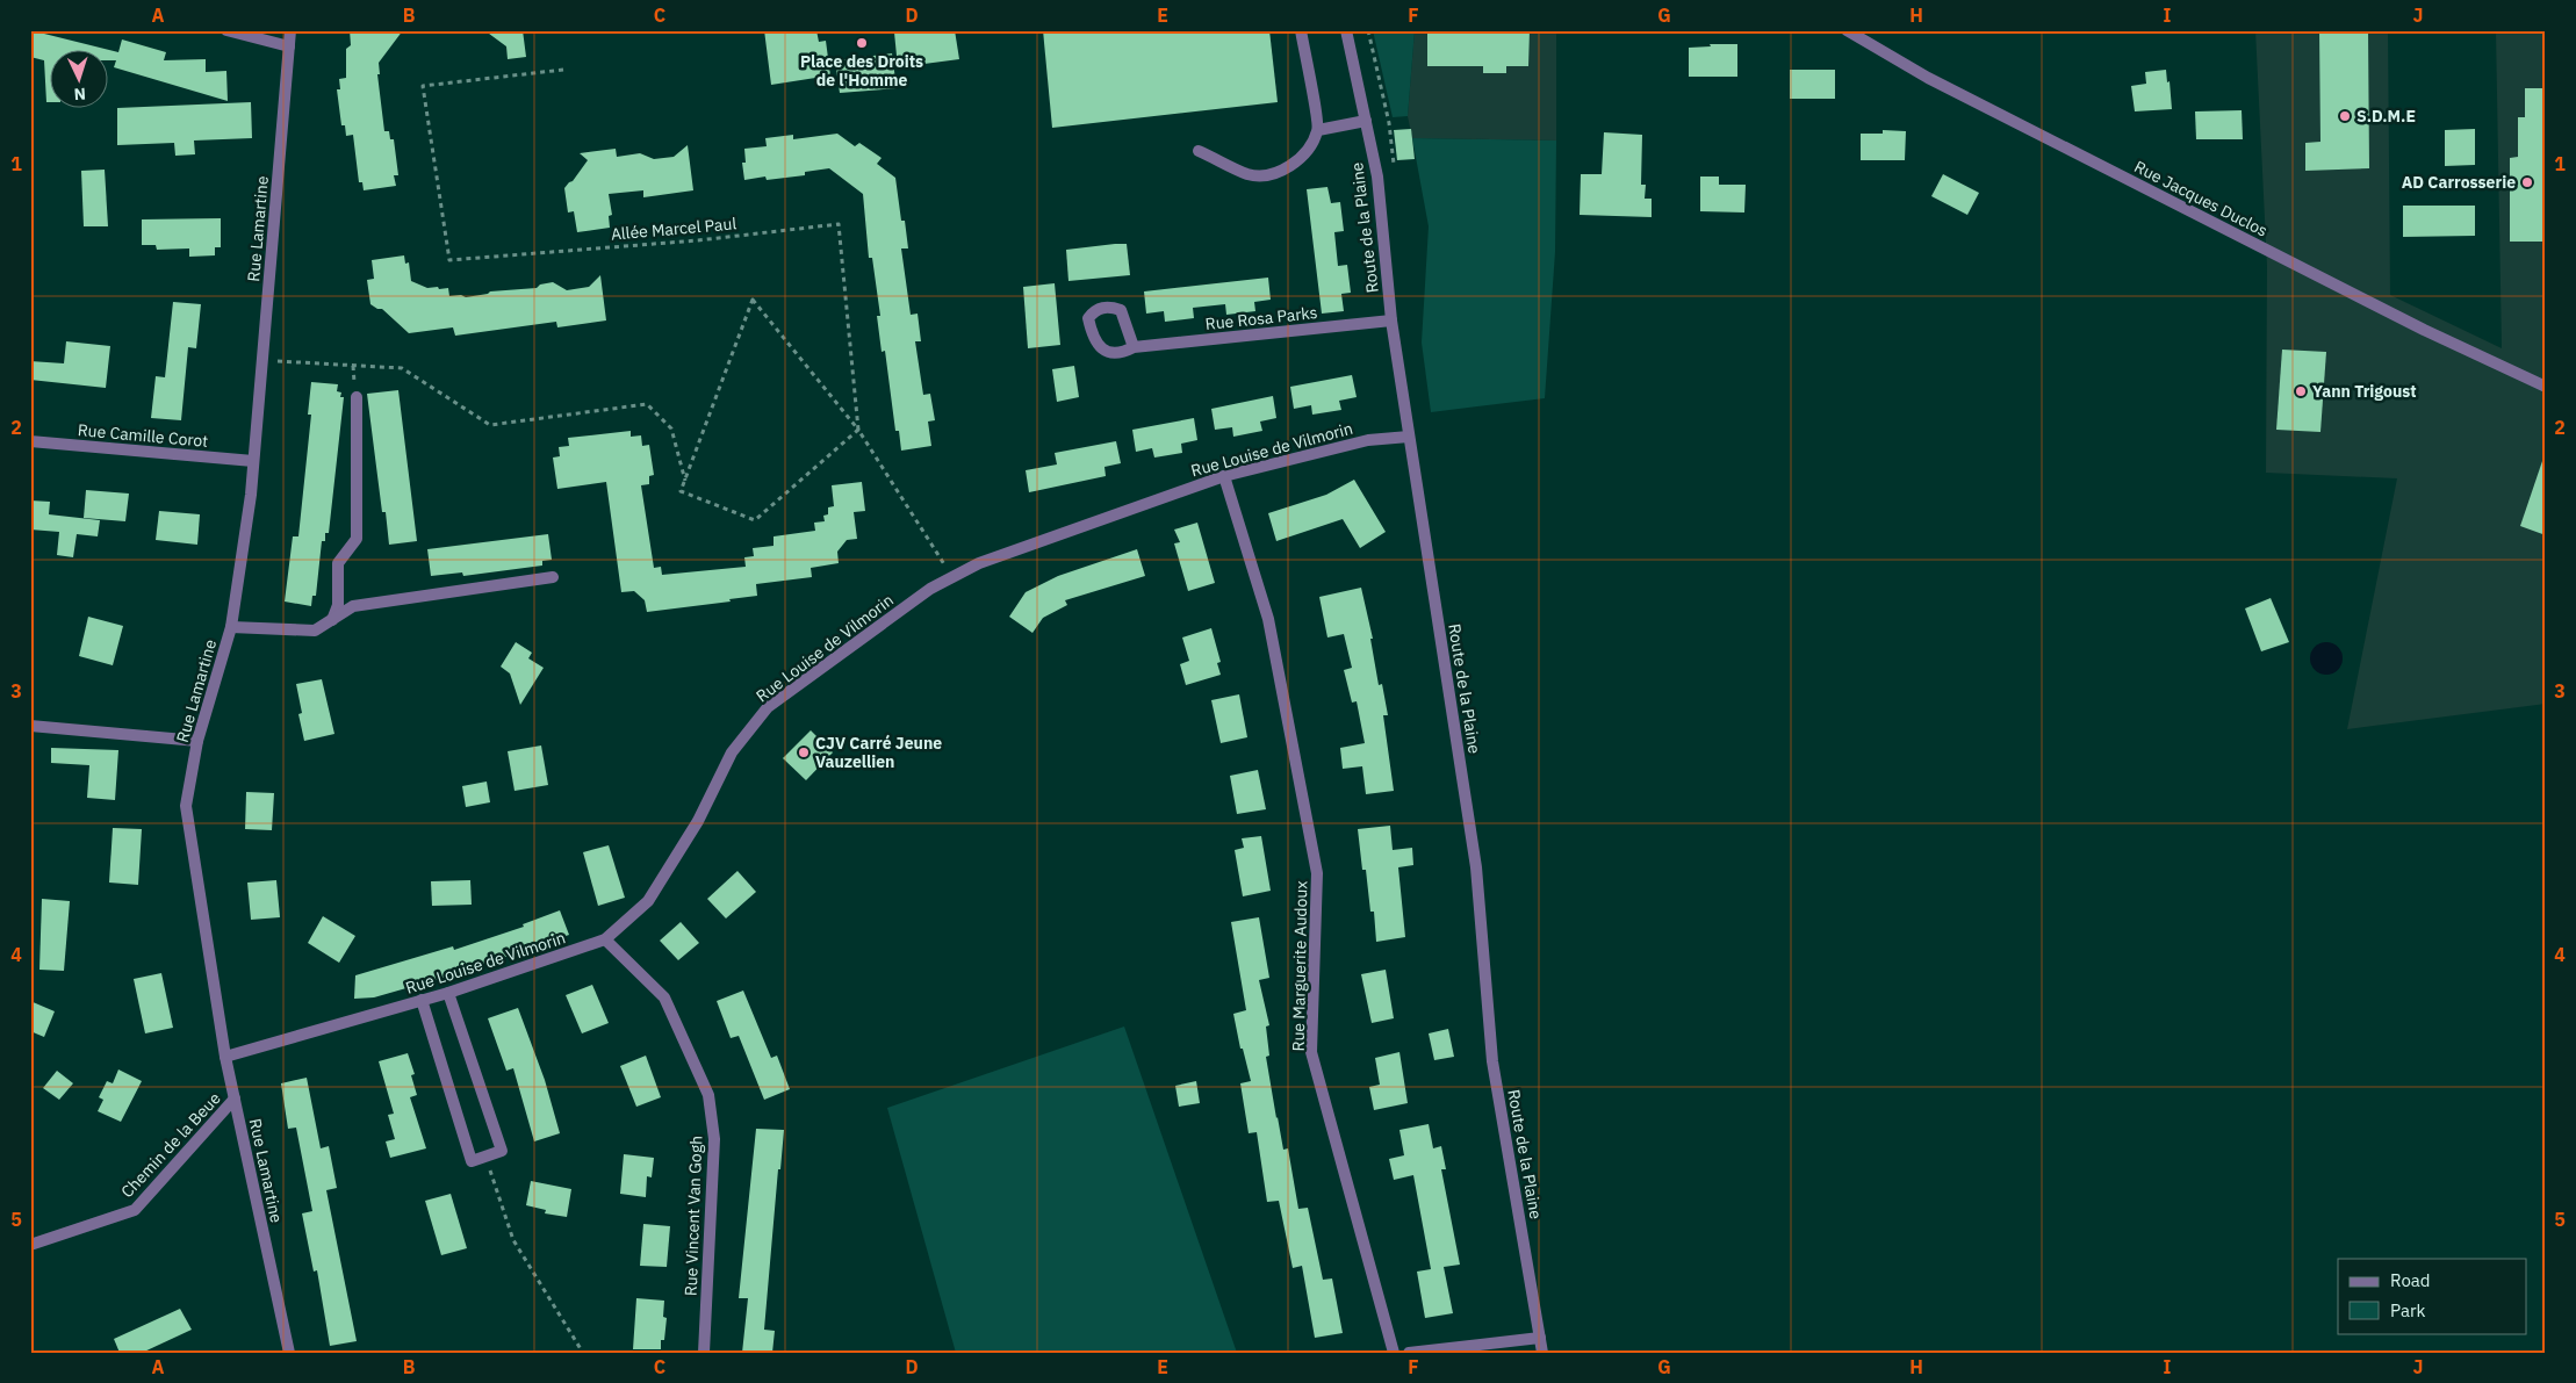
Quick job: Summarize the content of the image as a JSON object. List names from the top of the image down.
{
  "streets": {
    "street": [
      "Rue Jacques Duclos",
      "Route de la Plaine",
      "Rue Lamartine",
      "Rue Rosa Parks",
      "Rue Camille Corot",
      "Rue Louise de Vilmorin",
      "Rue Marguerite Audoux",
      "Chemin de la Beue",
      "Rue Vincent Van Gogh"
    ],
    "path": ["Allée Marcel Paul"]
  },
  "crossings": [
    ["Route de la Plaine", "Rue Rosa Parks"],
    ["Route de la Plaine", "Rue Louise de Vilmorin"],
    ["Rue Lamartine", "Rue Camille Corot"],
    ["Rue Lamartine", "Rue Louise de Vilmorin"],
    ["Rue Lamartine", "Chemin de la Beue"],
    ["Allée Marcel Paul", "Rue Louise de Vilmorin"],
    ["Rue Louise de Vilmorin", "Rue Marguerite Audoux"],
    ["Rue Louise de Vilmorin", "Rue Vincent Van Gogh"]
  ],
  "places": [
    "Place des Droits de l'Homme",
    "S.D.M.E",
    "AD Carrosserie",
    "Yann Trigoust",
    "CJV Carré Jeune Vauzellien"
  ],
  "legend": ["Road", "Park"],
  "north": "bottom",
  "grid": {
    "columns": [
      "A",
      "B",
      "C",
      "D",
      "E",
      "F",
      "G",
      "H",
      "I",
      "J"
    ],
    "rows": [
      "1",
      "2",
      "3",
      "4",
      "5"
    ]
  }
}
